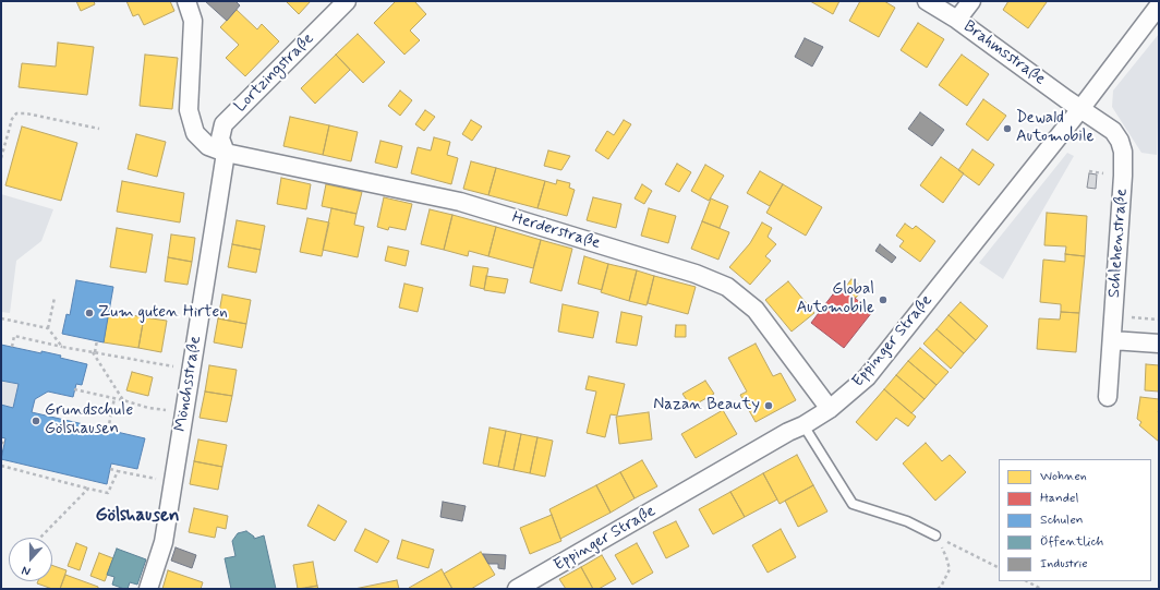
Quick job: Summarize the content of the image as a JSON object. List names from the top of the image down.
{
  "streets": {
    "street": [
      "Brahmsstraße",
      "Lortzingstraße",
      "Herderstraße",
      "Schlehenstraße",
      "Eppinger Straße",
      "Mönchsstraße"
    ]
  },
  "crossings": [
    ["Brahmsstraße", "Schlehenstraße"],
    ["Brahmsstraße", "Eppinger Straße"],
    ["Lortzingstraße", "Herderstraße"],
    ["Lortzingstraße", "Mönchsstraße"],
    ["Herderstraße", "Eppinger Straße"],
    ["Herderstraße", "Mönchsstraße"],
    ["Schlehenstraße", "Eppinger Straße"]
  ],
  "districts": ["Gölshausen"],
  "places": [
    "Dewald Automobile",
    "Global Automobile",
    "Zum guten Hirten",
    "Nazan Beauty",
    "Grundschule Gölshausen"
  ],
  "legend": [
    "Wohnen",
    "Handel",
    "Schulen",
    "Öffentlich",
    "Industrie"
  ],
  "north": "bottom"
}
